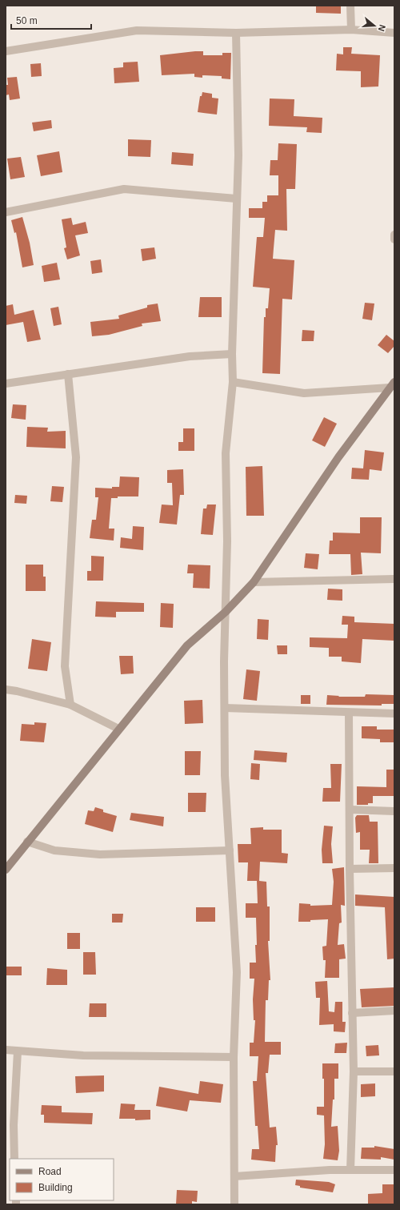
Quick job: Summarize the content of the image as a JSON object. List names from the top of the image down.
{
  "legend": ["Road", "Building"],
  "scale_bar": "50 m",
  "north": "right"
}
